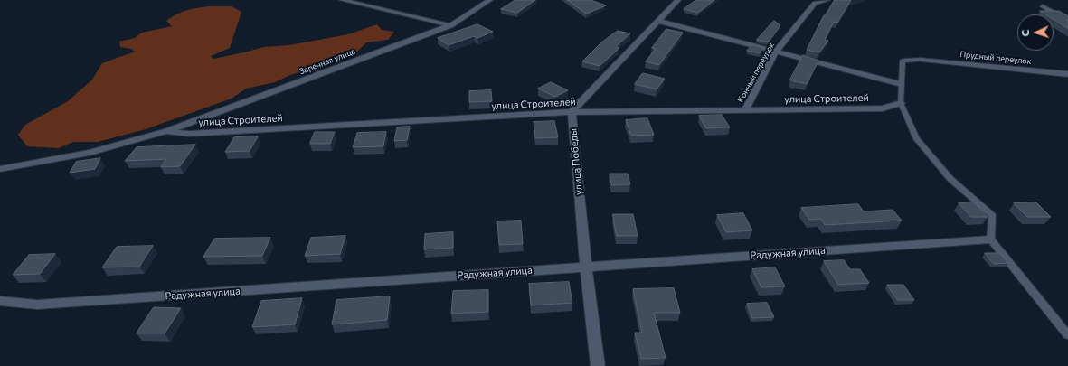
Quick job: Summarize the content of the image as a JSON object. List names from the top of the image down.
{
  "streets": {
    "street": [
      "Прудный переулок",
      "Заречная улица",
      "Конный переулок",
      "улица Строителей",
      "улица Победы",
      "Радужная улица"
    ]
  },
  "crossings": [
    ["Заречная улица", "улица Строителей"],
    ["Конный переулок", "улица Строителей"],
    ["улица Строителей", "улица Победы"],
    ["улица Победы", "Радужная улица"]
  ],
  "north": "left"
}
